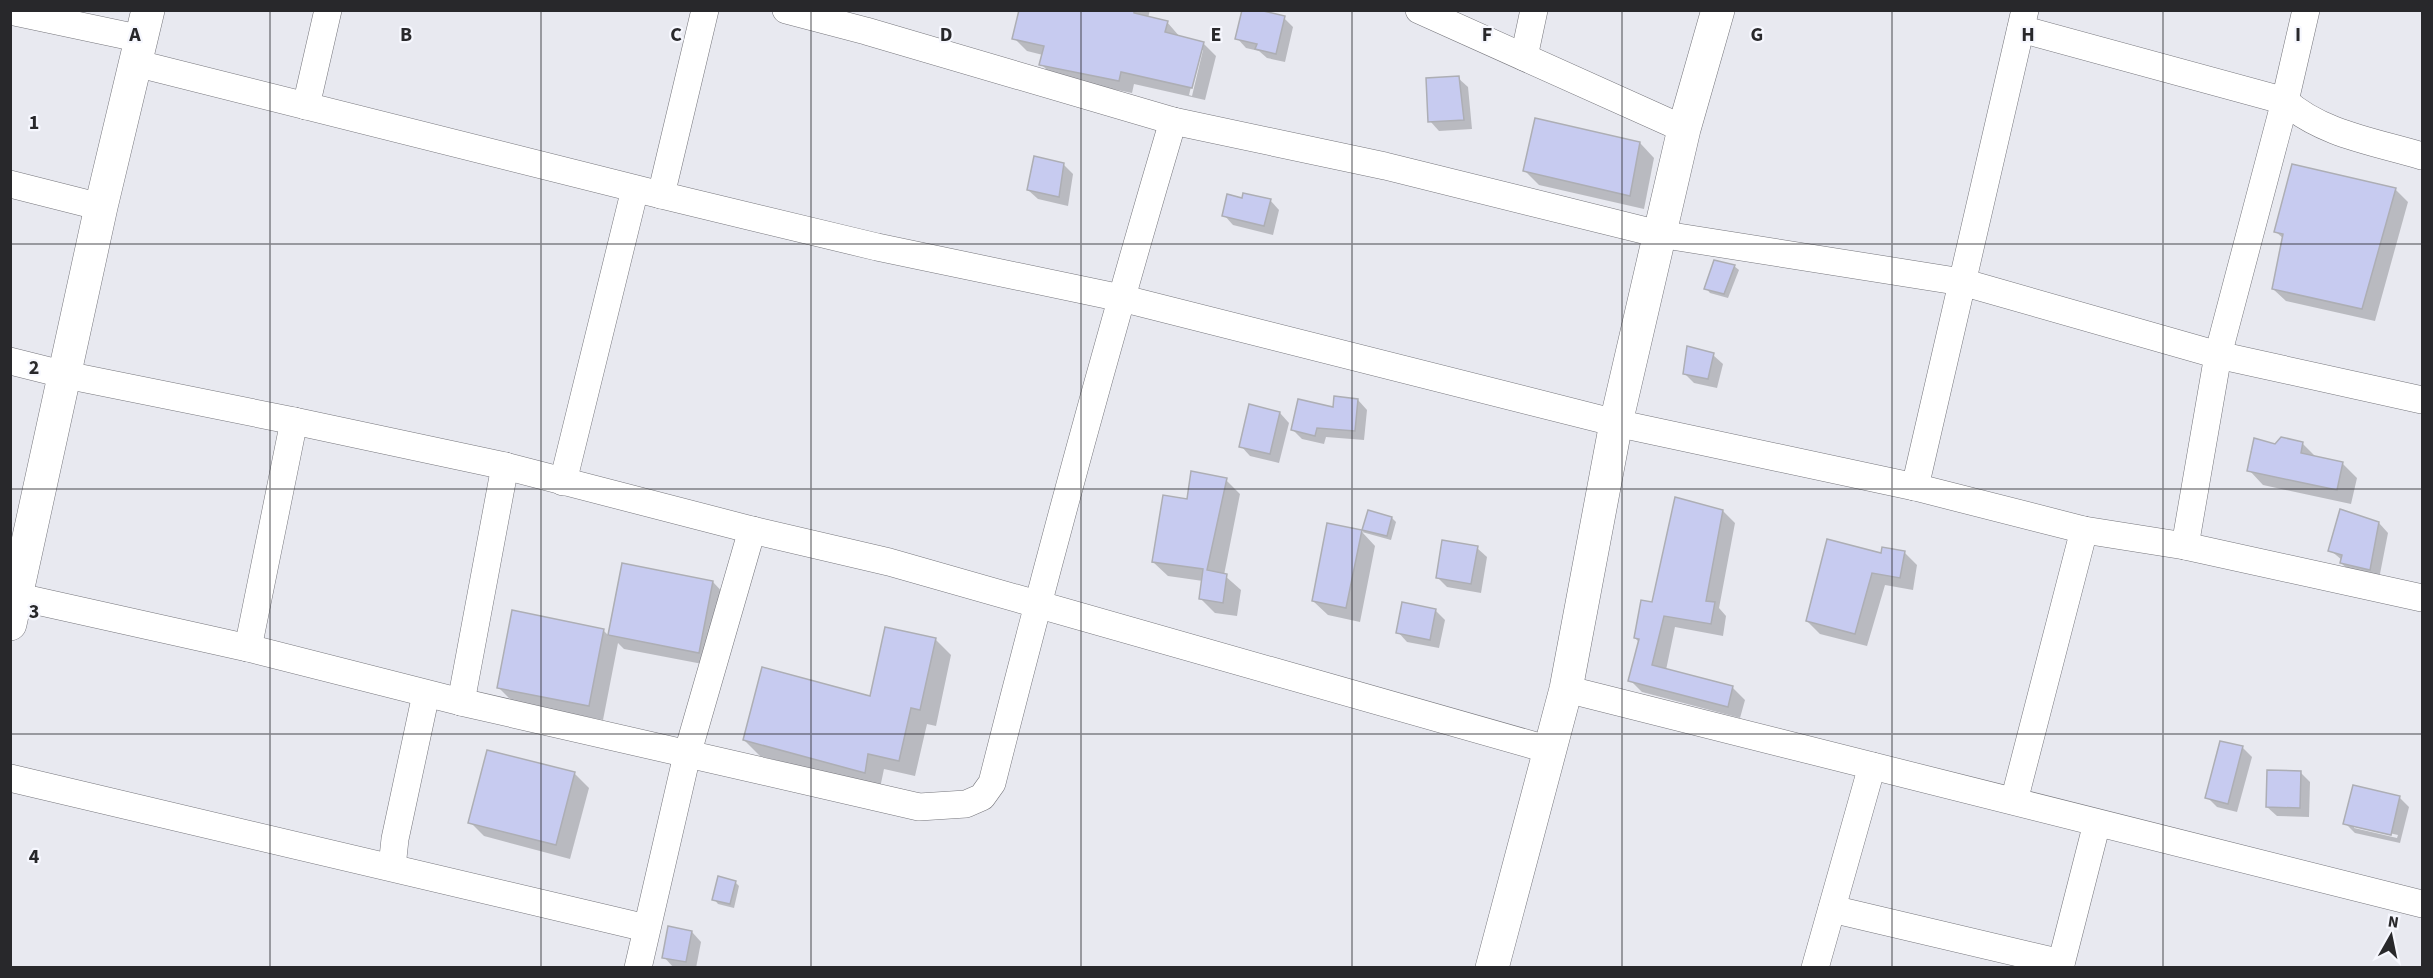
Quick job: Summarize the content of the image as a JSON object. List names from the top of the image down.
{
  "north": "top",
  "grid": {
    "columns": [
      "A",
      "B",
      "C",
      "D",
      "E",
      "F",
      "G",
      "H",
      "I"
    ],
    "rows": [
      "1",
      "2",
      "3",
      "4"
    ]
  }
}
